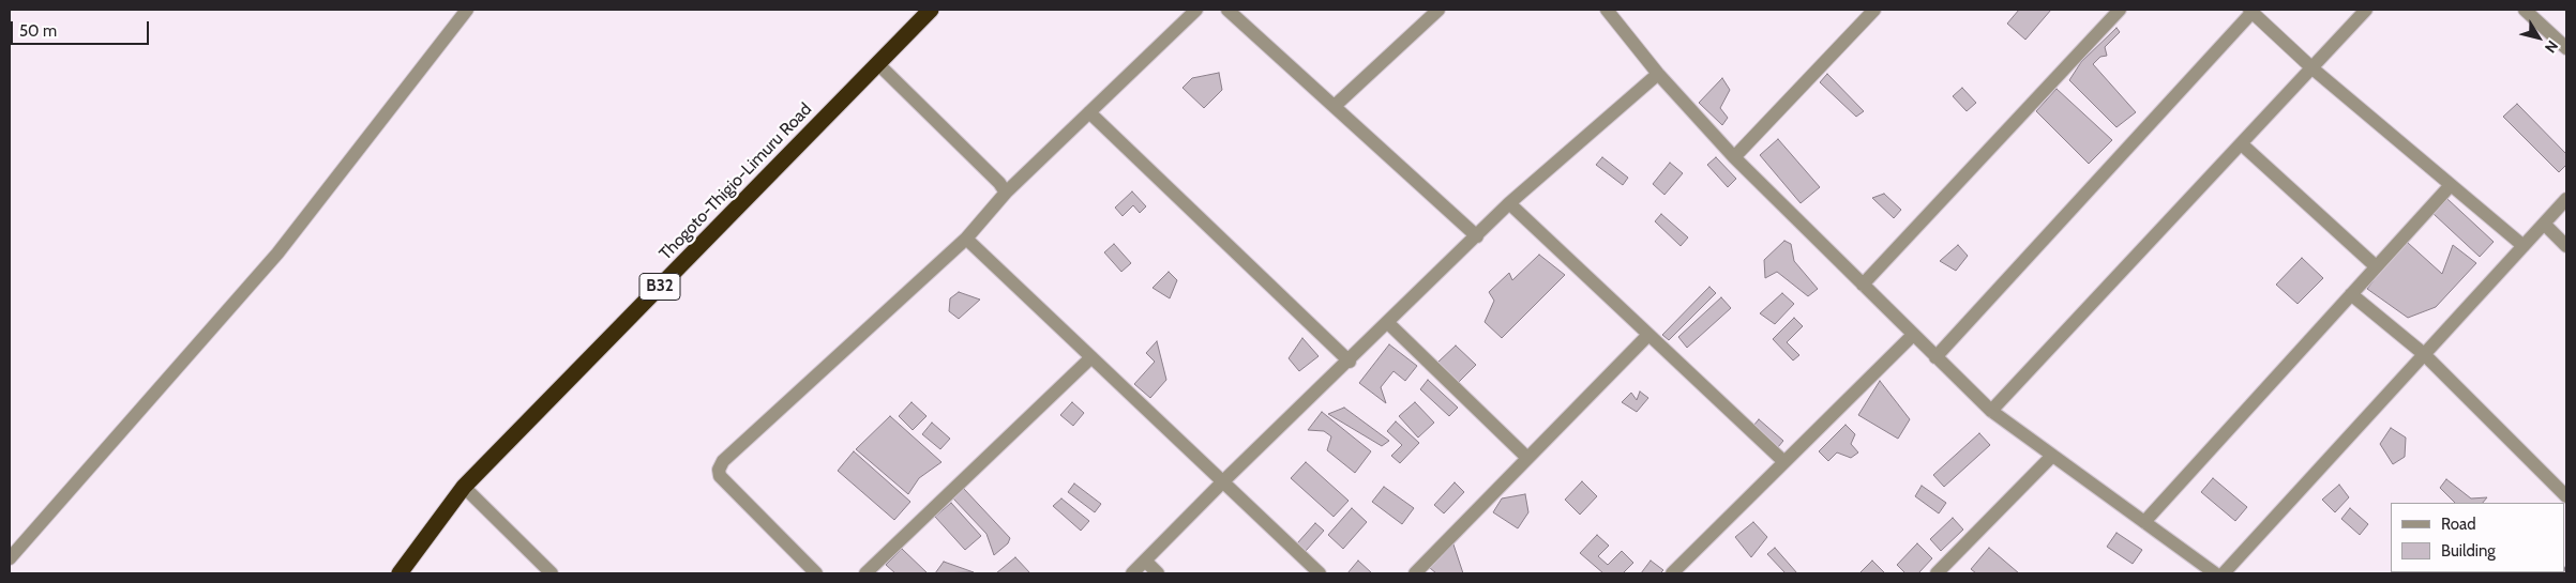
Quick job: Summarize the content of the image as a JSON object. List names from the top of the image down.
{
  "streets": {
    "highway": ["Thogoto-Thigio-Limuru Road", "B32"]
  },
  "legend": ["Road", "Building"],
  "scale_bar": "50 m",
  "north": "bottom right"
}
